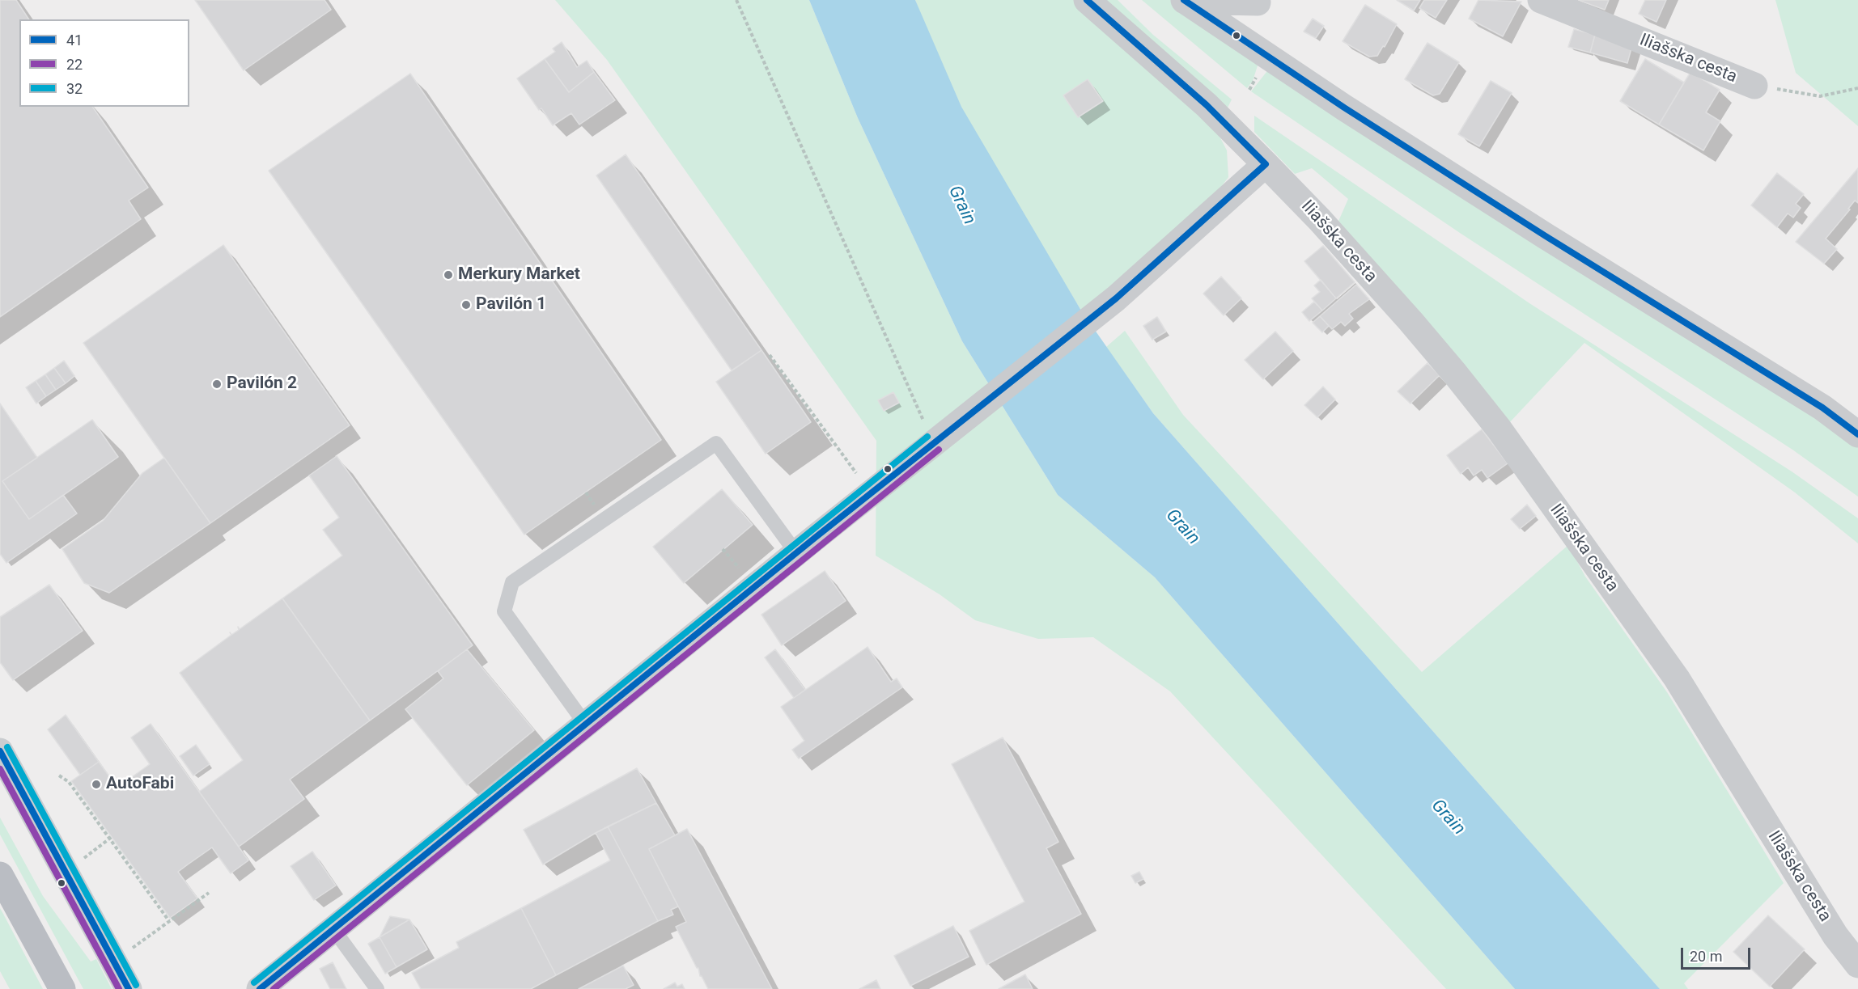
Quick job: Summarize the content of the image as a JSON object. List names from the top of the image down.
{
  "streets": {
    "street": ["Iliašska cesta"]
  },
  "water": ["Grain"],
  "places": [
    "Merkury Market",
    "Pavilón 1",
    "Pavilón 2",
    "AutoFabi"
  ],
  "lines": ["transit line 41", "transit line 32", "transit line 22"],
  "legend": ["41", "22", "32"],
  "scale_bar": "20 m"
}
